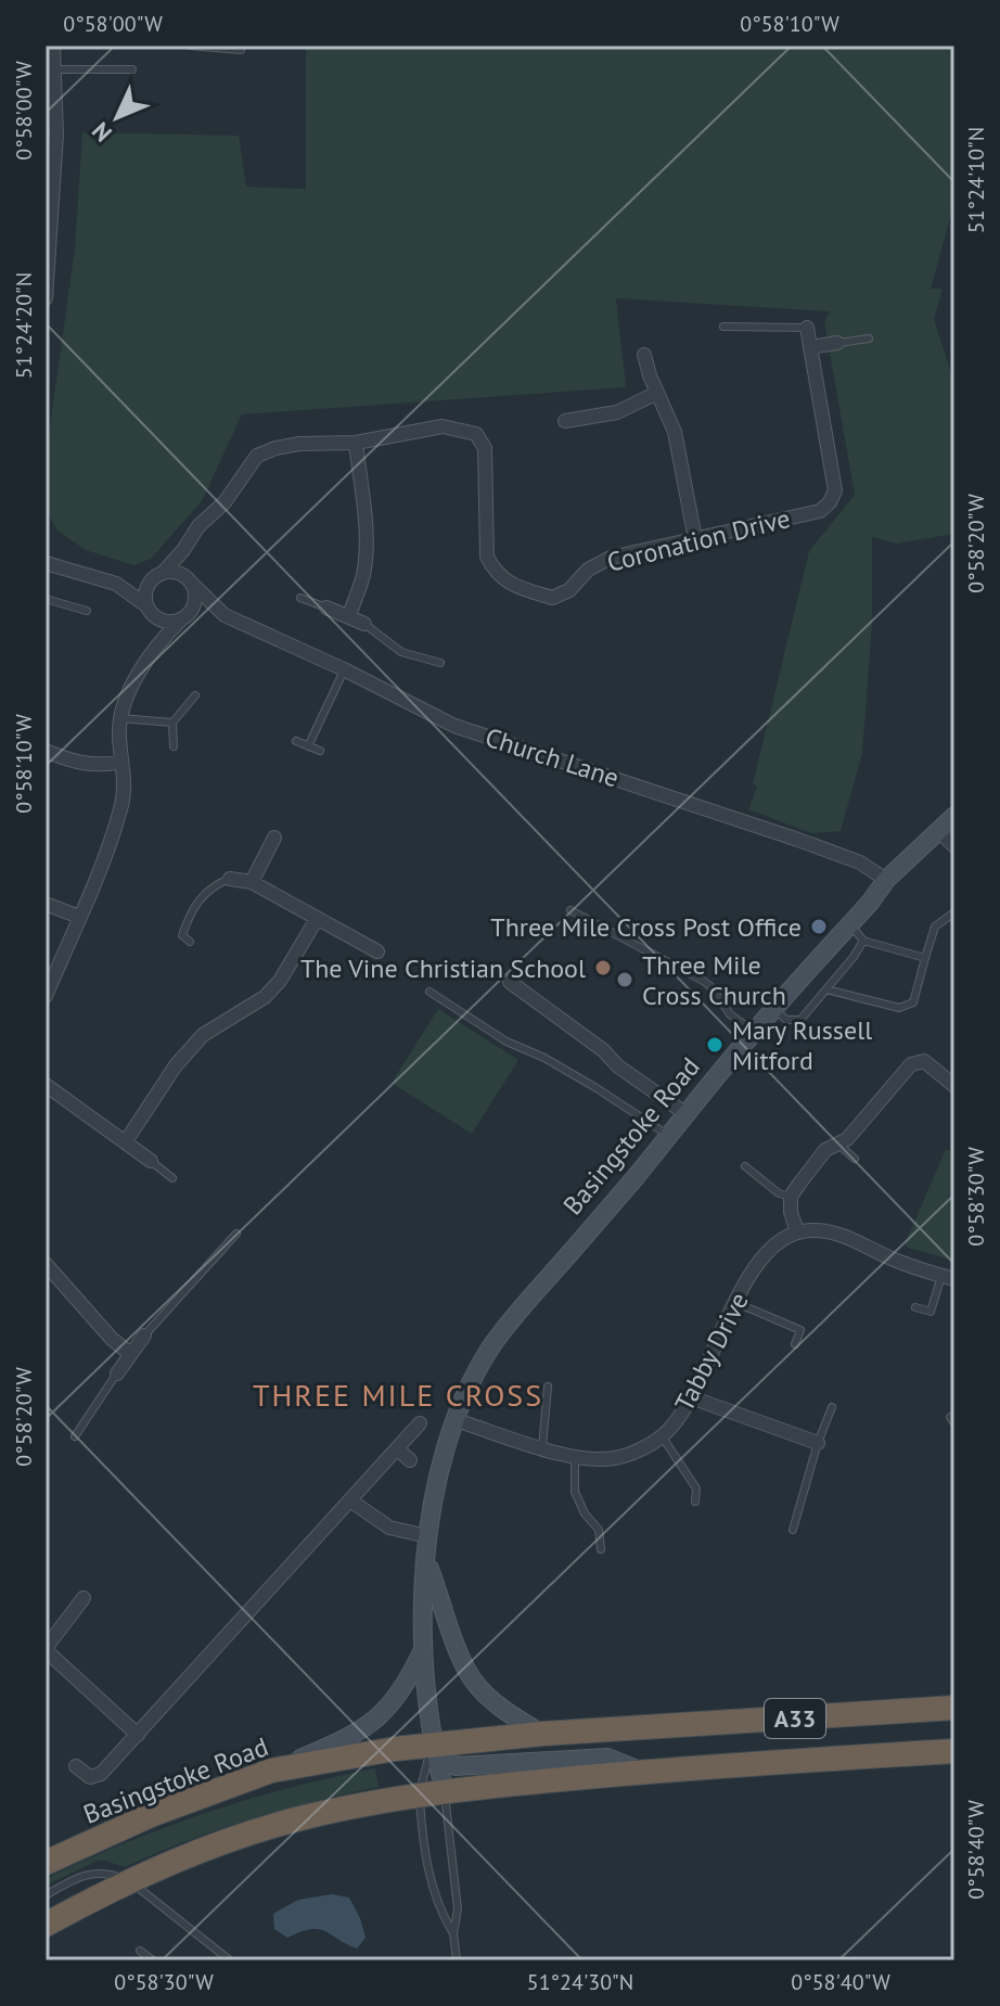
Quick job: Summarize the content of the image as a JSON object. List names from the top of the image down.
{
  "streets": {
    "highway": ["Basingstoke Road", "A33"],
    "street": ["Coronation Drive", "Church Lane", "Tabby Drive"]
  },
  "crossings": [
    ["Coronation Drive", "Church Lane"],
    ["Church Lane", "Basingstoke Road"],
    ["Basingstoke Road", "Tabby Drive"],
    ["Basingstoke Road", "A33"]
  ],
  "districts": ["THREE MILE CROSS"],
  "places": [
    "Three Mile Cross Post Office",
    "The Vine Christian School",
    "Three Mile Cross Church",
    "Mary Russell Mitford"
  ],
  "north": "bottom left",
  "coordinates": [
    "0°58'00\"W",
    "0°58'10\"W",
    "51°24'10\"N",
    "51°24'20\"N",
    "0°58'20\"W",
    "0°58'30\"W",
    "0°58'40\"W",
    "51°24'30\"N"
  ]
}
